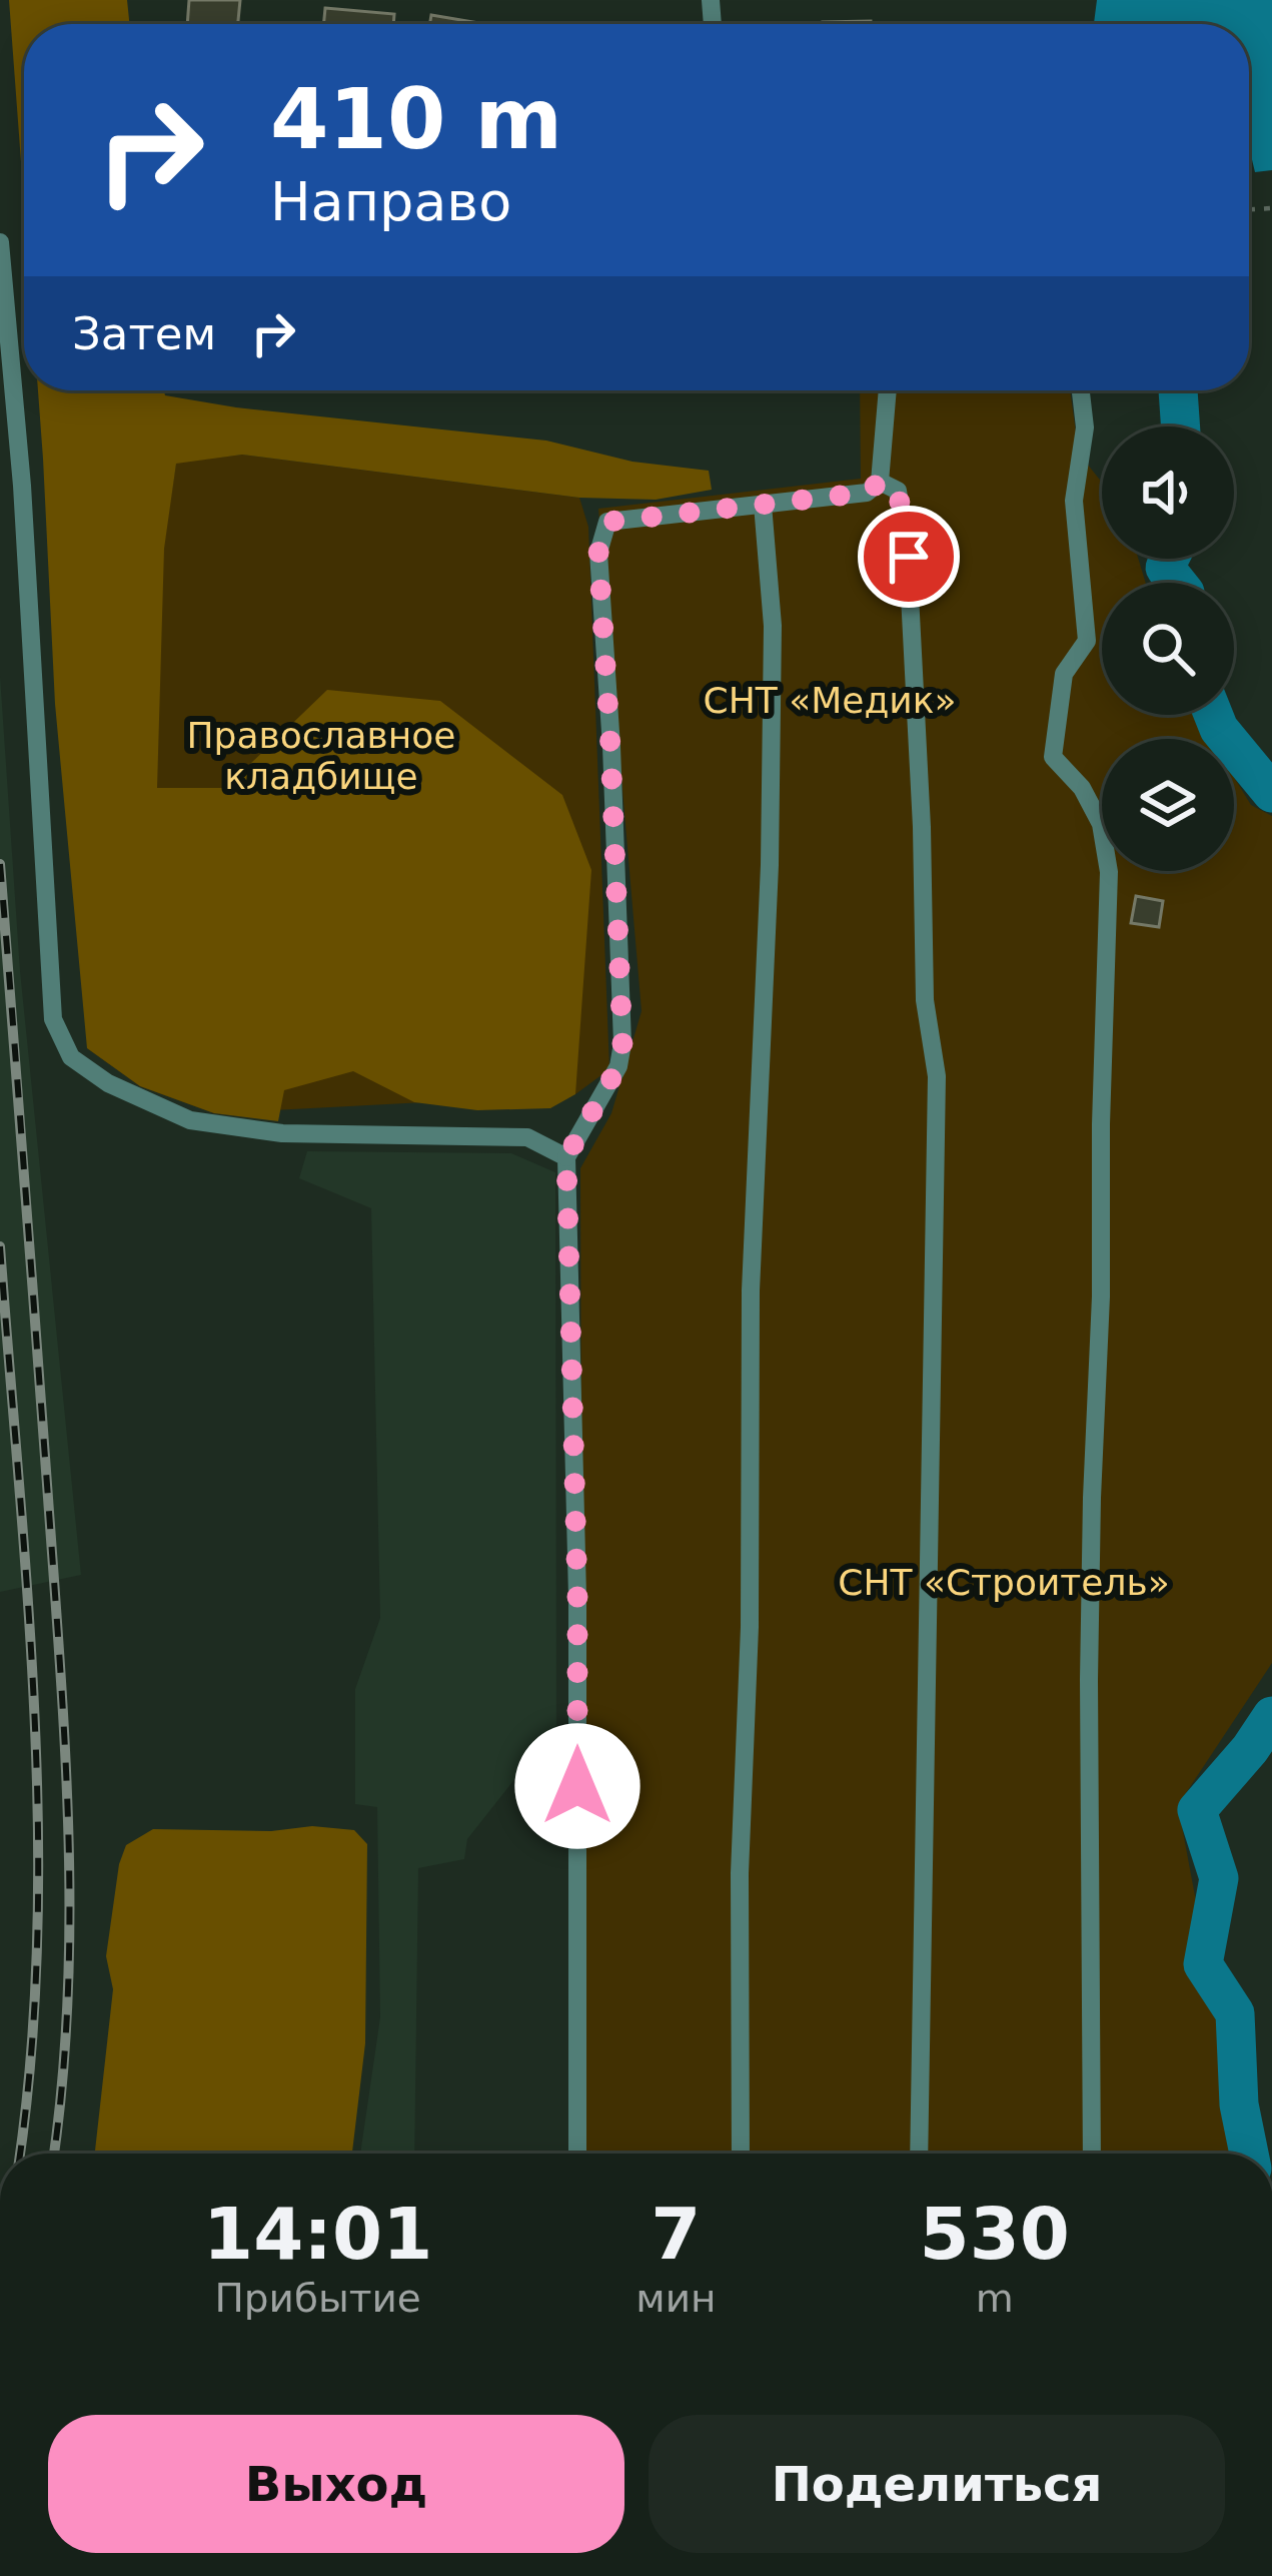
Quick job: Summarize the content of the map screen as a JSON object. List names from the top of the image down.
{
  "parks": ["СНТ «Медик»", "Православное кладбище", "СНТ «Строитель»"],
  "page": {
    "turn": ["410 m", "Направо"],
    "then": "Затем",
    "eta": [
      "14:01",
      "Прибытие",
      "7",
      "мин",
      "530",
      "m"
    ],
    "buttons": ["Выход", "Поделиться"]
  }
}
